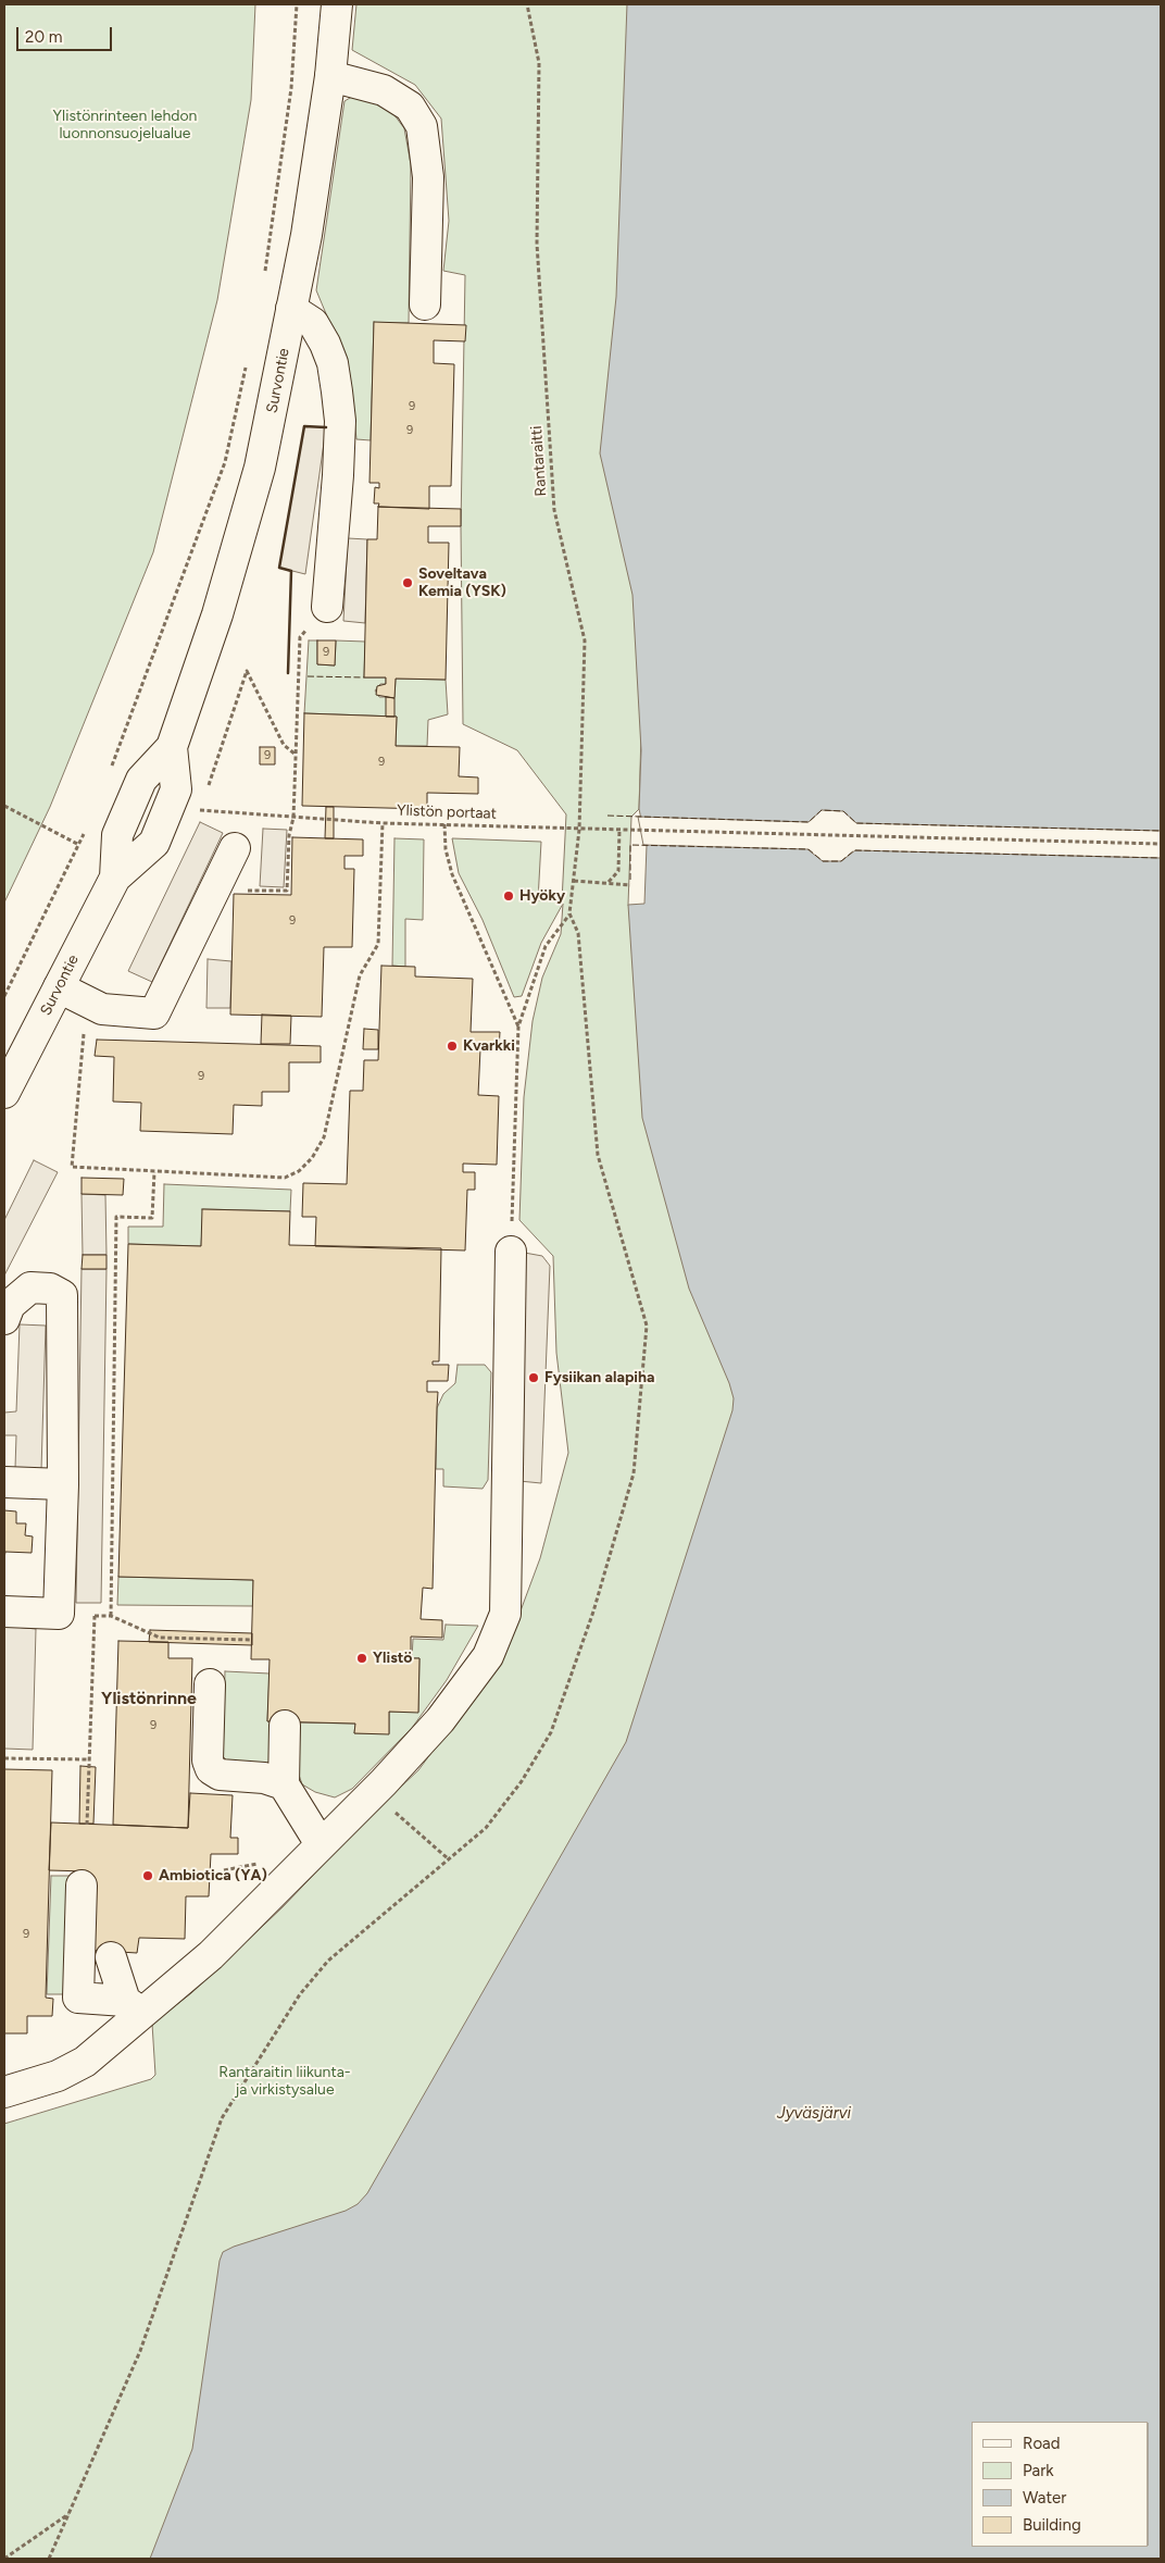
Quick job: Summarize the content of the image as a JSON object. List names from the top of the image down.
{
  "streets": {
    "main road": ["Survontie"],
    "path": ["Rantaraitti", "Ylistön portaat"]
  },
  "crossings": [
    ["Rantaraitti", "Ylistön portaat"]
  ],
  "districts": ["Ylistönrinne"],
  "water": ["Jyväsjärvi"],
  "parks": ["Ylistönrinteen lehdon luonnonsuojelualue", "Rantaraitin liikunta- ja virkistysalue"],
  "places": [
    "Soveltava Kemia (YSK)",
    "Hyöky",
    "Kvarkki",
    "Fysiikan alapiha",
    "Ylistö",
    "Ambiotica (YA)"
  ],
  "house_numbers": [
    "9",
    "9",
    "9",
    "9",
    "9",
    "9",
    "9",
    "9",
    "9"
  ],
  "legend": [
    "Road",
    "Park",
    "Water",
    "Building"
  ],
  "scale_bar": "20 m"
}
